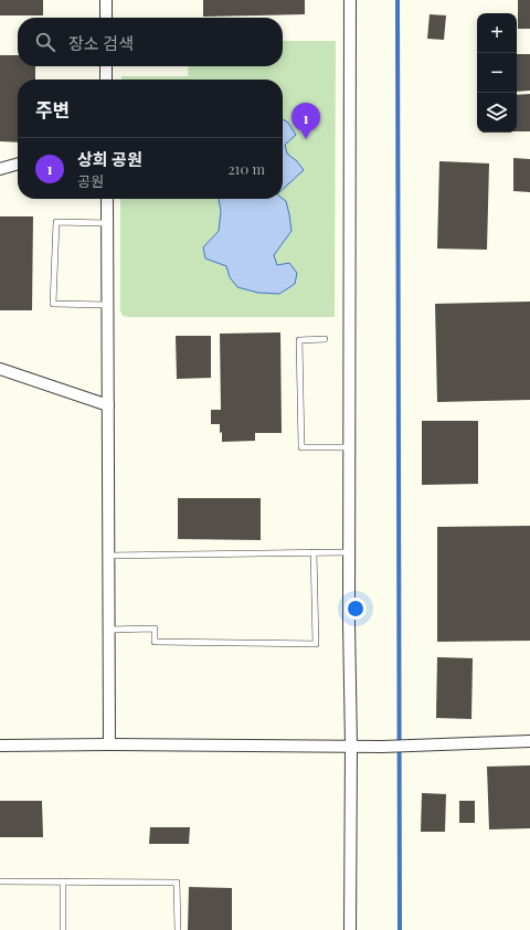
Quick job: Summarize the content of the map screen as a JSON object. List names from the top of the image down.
{
  "page": {
    "map_buttons": ["+", "−"],
    "search": "장소 검색",
    "heading": "주변",
    "pins": "1",
    "list": [
      {
        "mark": "1",
        "name": "상희 공원",
        "note": "공원",
        "value": "210 m"
      }
    ]
  }
}
